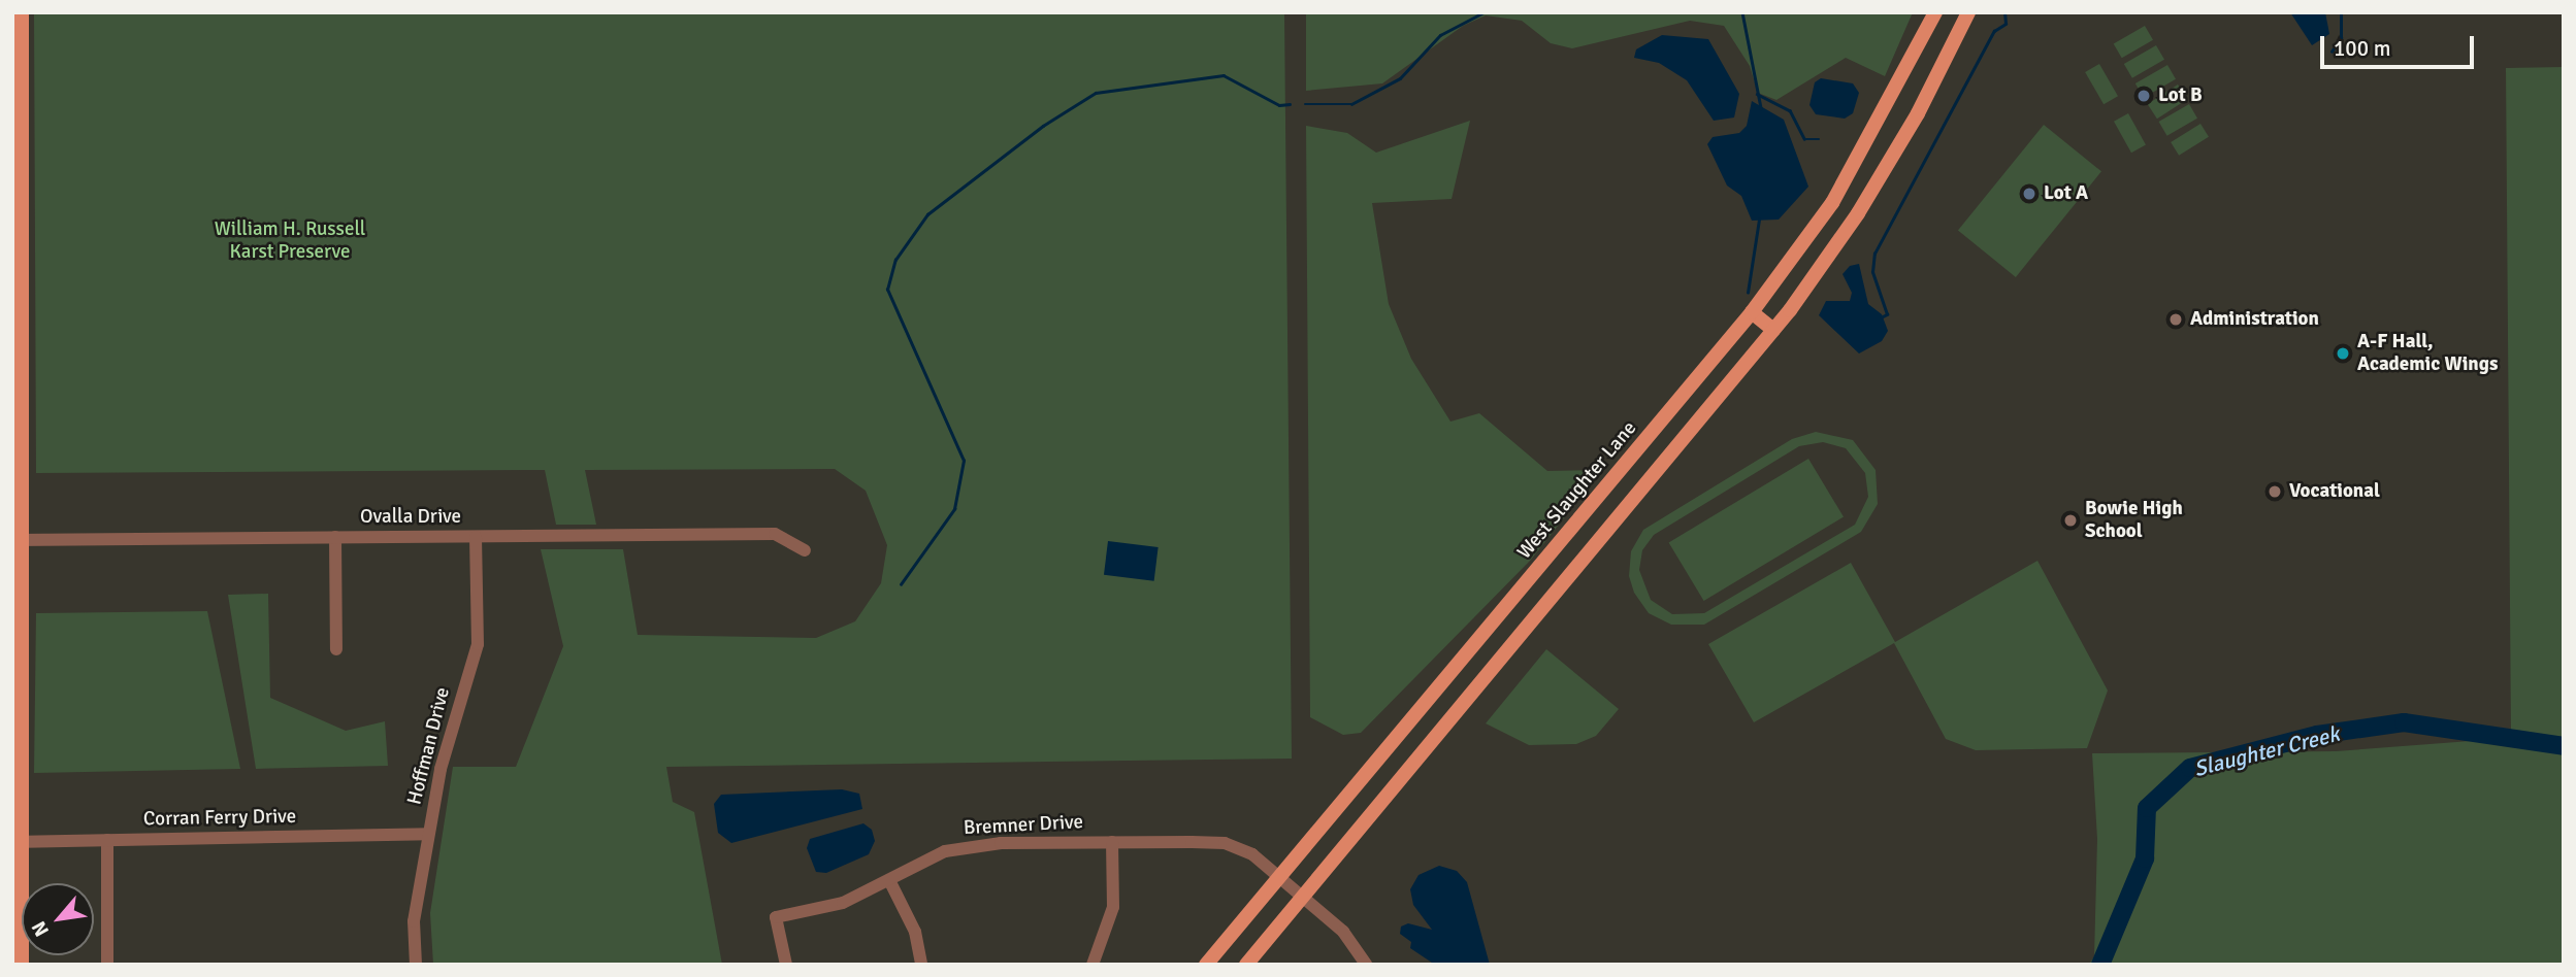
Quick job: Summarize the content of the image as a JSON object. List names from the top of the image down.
{
  "streets": {
    "main road": ["West Slaughter Lane"],
    "street": [
      "Ovalla Drive",
      "Hoffman Drive",
      "Corran Ferry Drive",
      "Bremner Drive"
    ]
  },
  "crossings": [
    ["West Slaughter Lane", "Bremner Drive"],
    ["Ovalla Drive", "Hoffman Drive"],
    ["Hoffman Drive", "Corran Ferry Drive"]
  ],
  "water": ["Slaughter Creek"],
  "parks": ["William H. Russell Karst Preserve"],
  "places": [
    "Lot B",
    "Lot A",
    "Administration",
    "A-F Hall, Academic Wings",
    "Vocational",
    "Bowie High School"
  ],
  "scale_bar": "100 m",
  "north": "bottom left"
}
